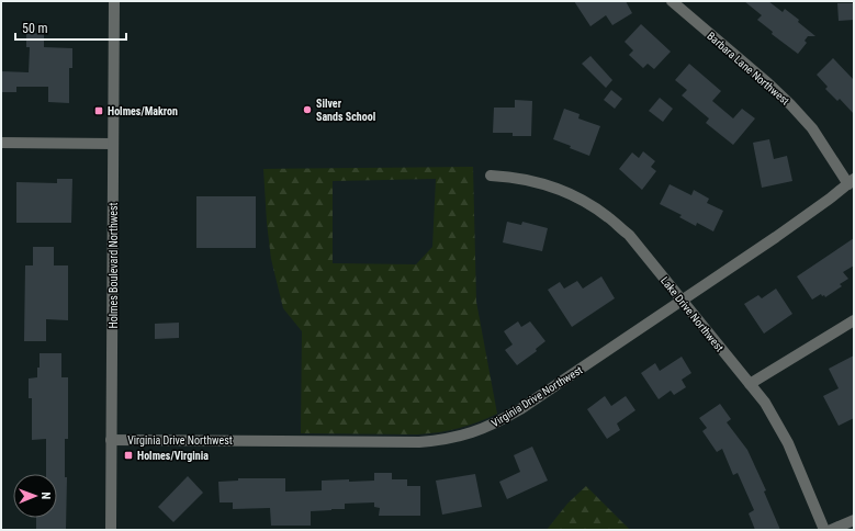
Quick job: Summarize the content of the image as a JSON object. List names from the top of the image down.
{
  "streets": {
    "street": [
      "Barbara Lane Northwest",
      "Holmes Boulevard Northwest",
      "Lake Drive Northwest",
      "Virginia Drive Northwest"
    ]
  },
  "crossings": [
    ["Barbara Lane Northwest", "Virginia Drive Northwest"],
    ["Holmes Boulevard Northwest", "Virginia Drive Northwest"],
    ["Lake Drive Northwest", "Virginia Drive Northwest"]
  ],
  "places": {
    "other": ["Silver Sands School"],
    "transit": ["Holmes/Makron", "Holmes/Virginia"]
  },
  "scale_bar": "50 m",
  "north": "right"
}
